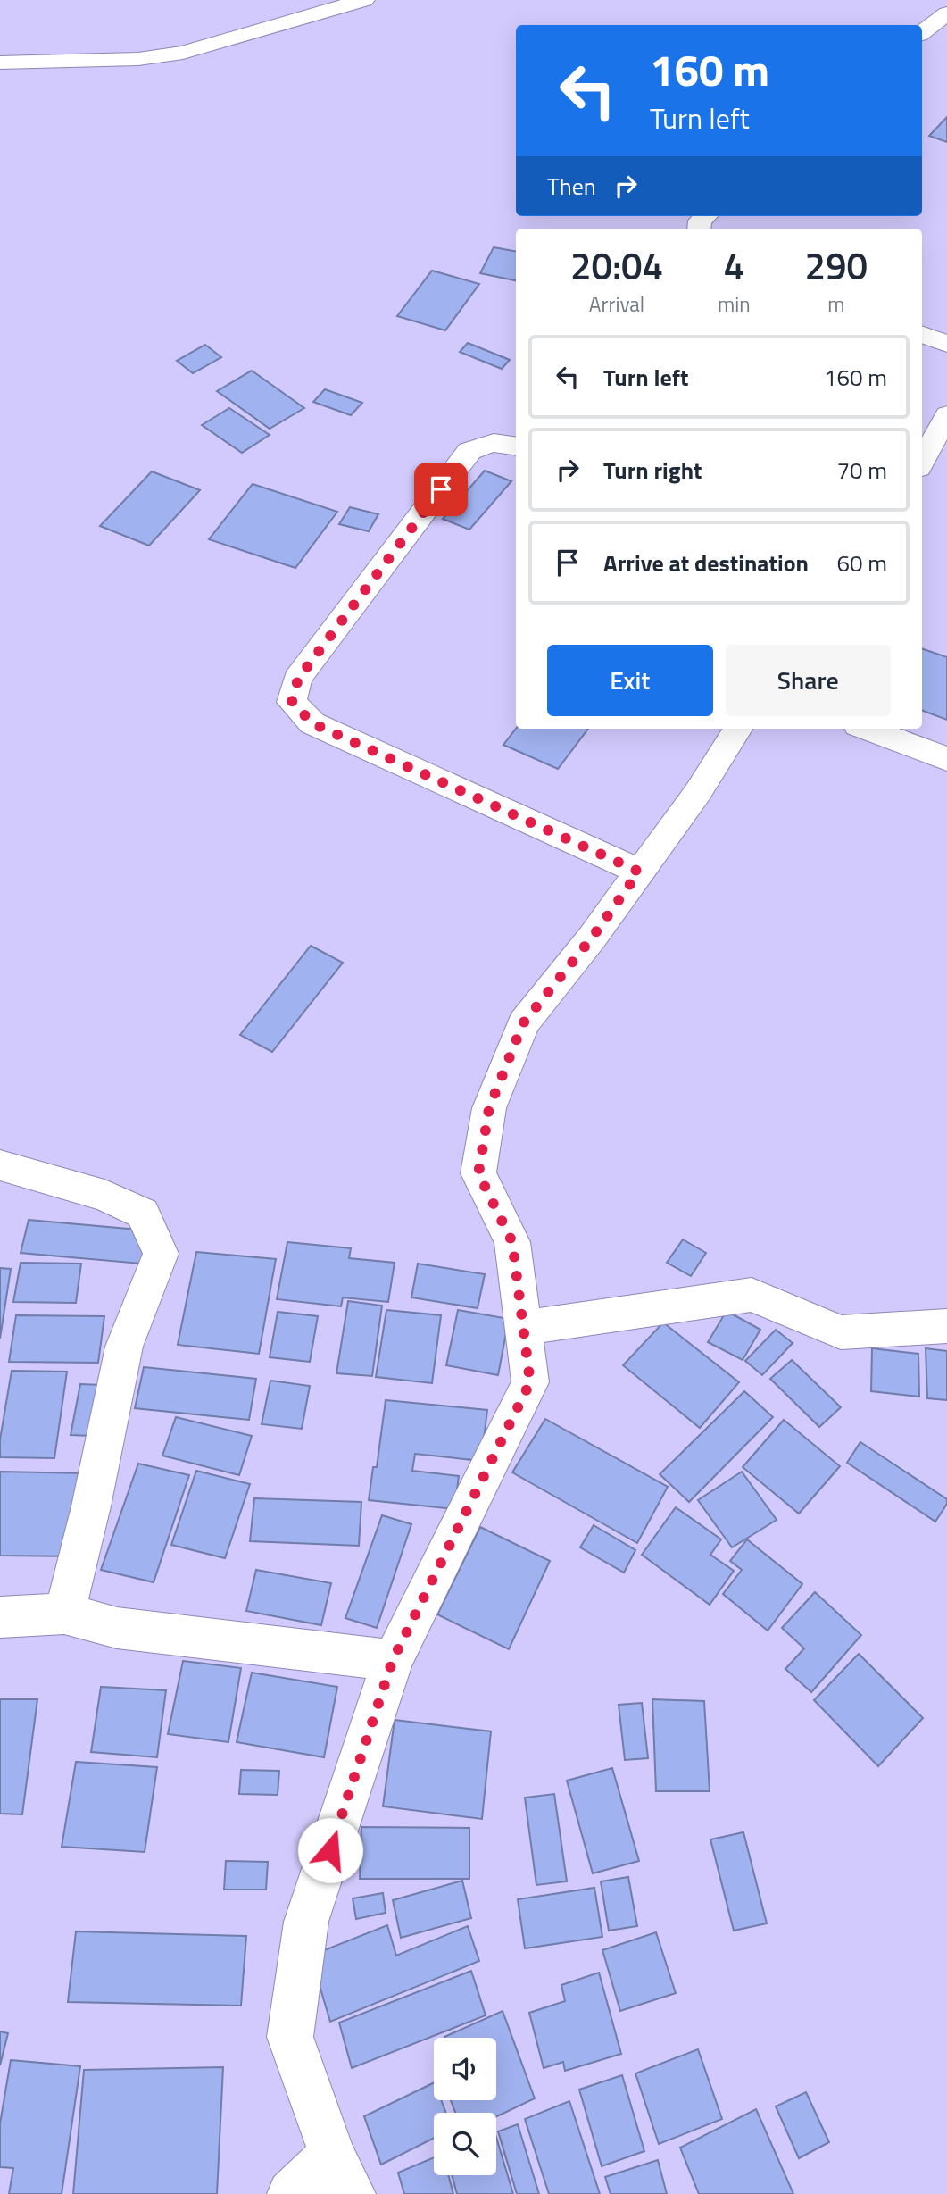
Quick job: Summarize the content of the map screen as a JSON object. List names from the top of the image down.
{
  "page": {
    "turn": ["160 m", "Turn left"],
    "then": "Then",
    "eta": [
      "20:04",
      "Arrival",
      "4",
      "min",
      "290",
      "m"
    ],
    "list": [
      {
        "name": "Turn left",
        "value": "160 m"
      },
      {
        "name": "Turn right",
        "value": "70 m"
      },
      {
        "name": "Arrive at destination",
        "value": "60 m"
      }
    ],
    "buttons": ["Exit", "Share"]
  }
}
